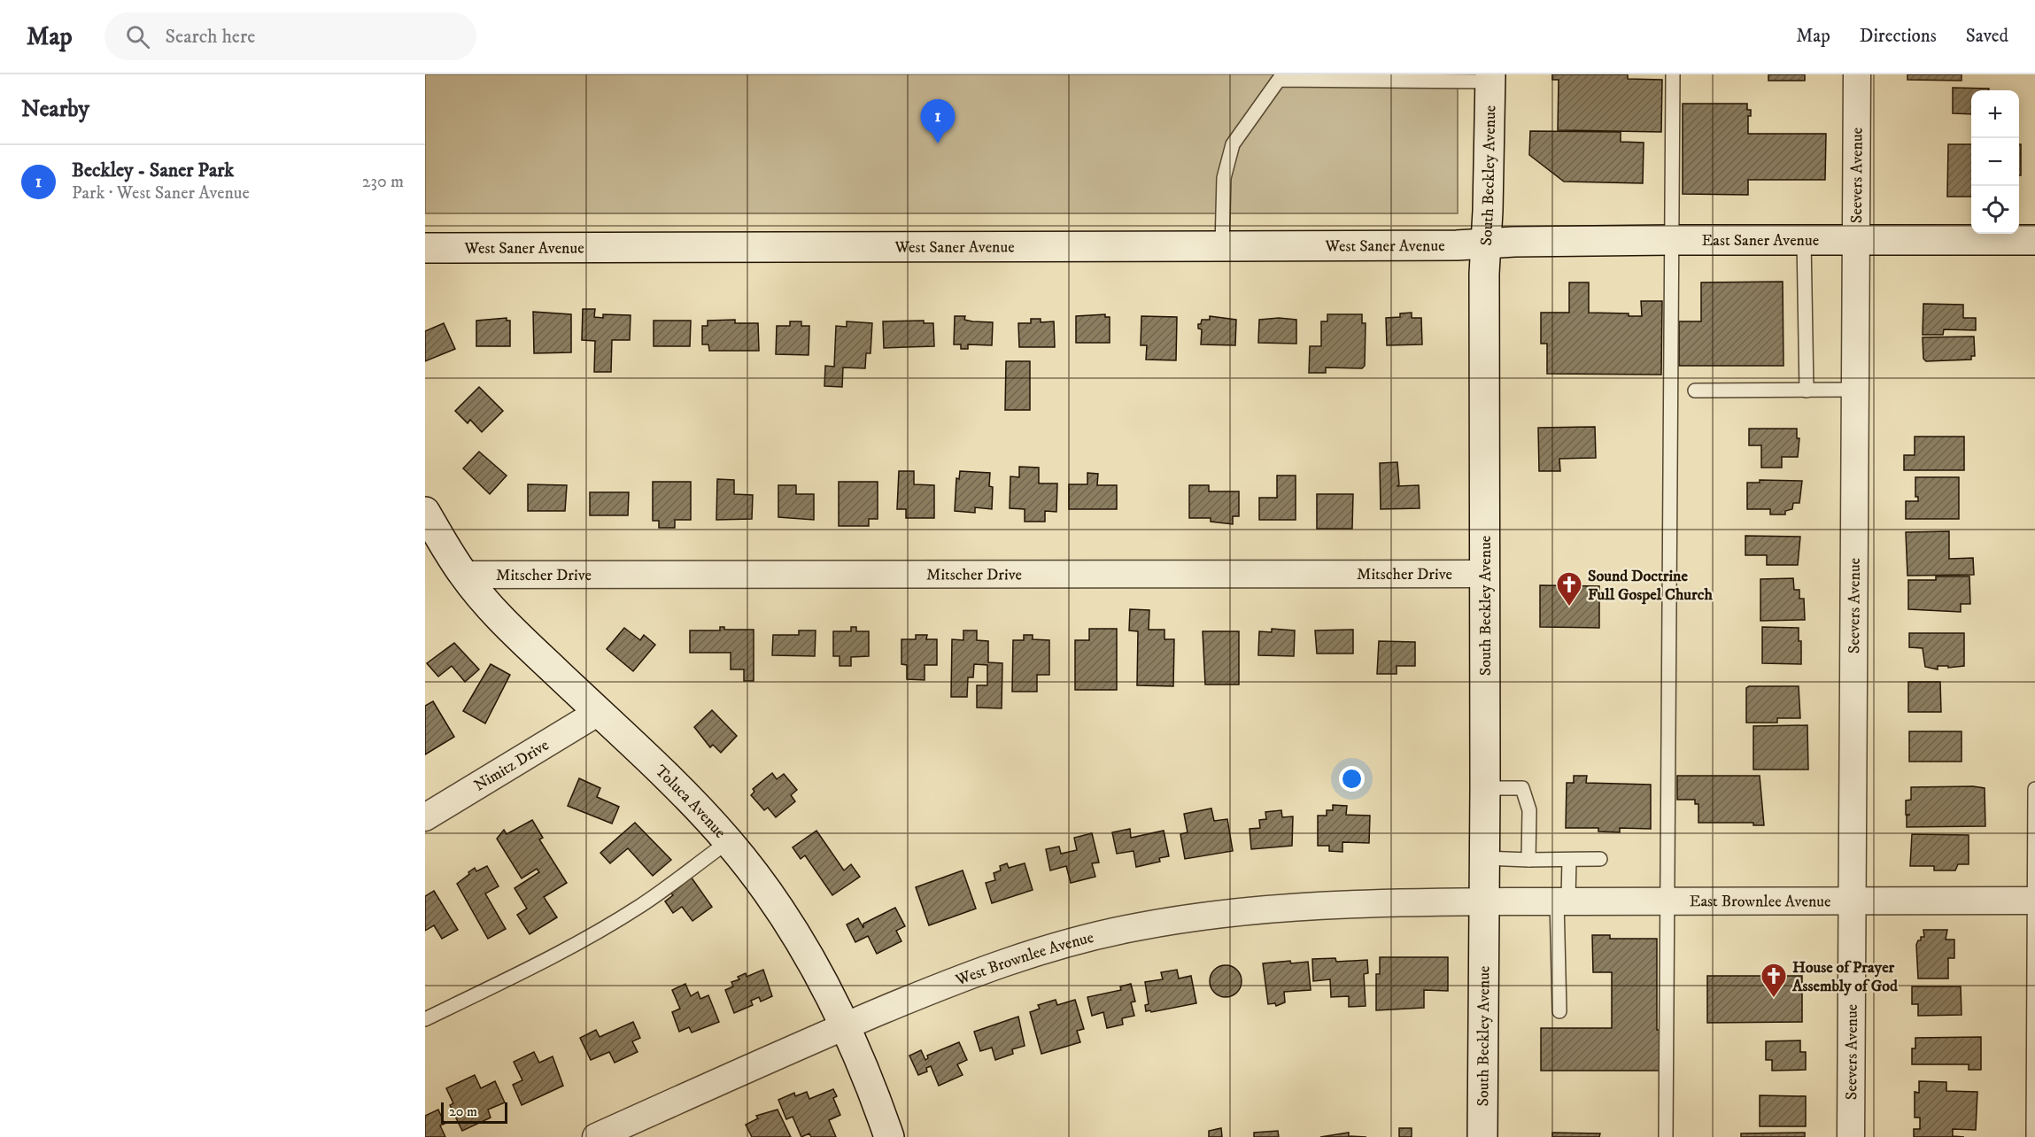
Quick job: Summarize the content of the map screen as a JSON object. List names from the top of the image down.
{
  "streets": {
    "street": [
      "South Beckley Avenue",
      "Seevers Avenue",
      "East Saner Avenue",
      "West Saner Avenue",
      "Mitscher Drive",
      "Nimitz Drive",
      "Toluca Avenue",
      "East Brownlee Avenue",
      "West Brownlee Avenue"
    ]
  },
  "crossings": [
    ["South Beckley Avenue", "East Saner Avenue"],
    ["South Beckley Avenue", "West Saner Avenue"],
    ["South Beckley Avenue", "Mitscher Drive"],
    ["South Beckley Avenue", "East Brownlee Avenue"],
    ["South Beckley Avenue", "West Brownlee Avenue"],
    ["Seevers Avenue", "East Saner Avenue"],
    ["Seevers Avenue", "East Brownlee Avenue"],
    ["East Saner Avenue", "West Saner Avenue"],
    ["Mitscher Drive", "Toluca Avenue"],
    ["Nimitz Drive", "Toluca Avenue"],
    ["Toluca Avenue", "West Brownlee Avenue"],
    ["East Brownlee Avenue", "West Brownlee Avenue"]
  ],
  "places": {
    "church": ["Sound Doctrine Full Gospel Church", "House of Prayer Assembly of God"]
  },
  "scale_bar": "20 m",
  "page": {
    "header": "Map",
    "search": "Search here",
    "nav": ["Map", "Directions", "Saved"],
    "heading": "Nearby",
    "map_buttons": ["+", "−"],
    "pins": "1",
    "list": [
      {
        "mark": "1",
        "name": "Beckley - Saner Park",
        "note": "Park · West Saner Avenue",
        "value": "230 m"
      }
    ],
    "scale": "20 m"
  }
}
